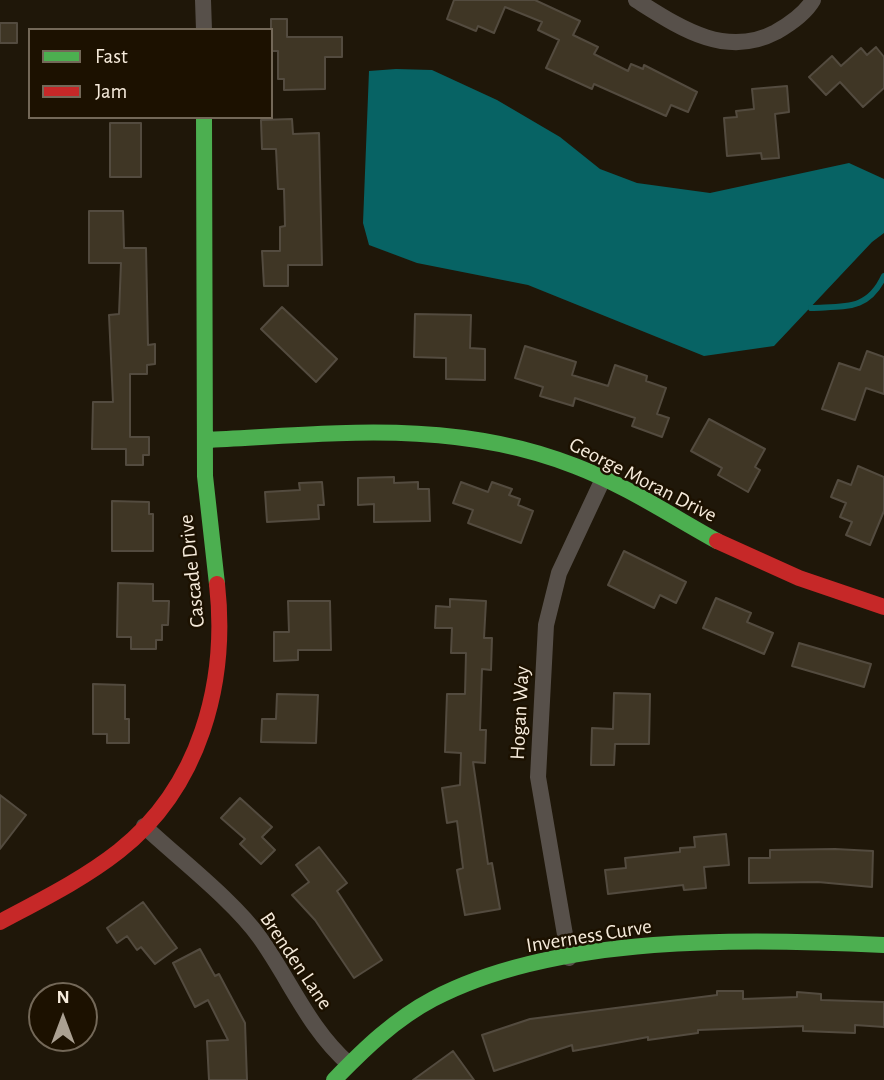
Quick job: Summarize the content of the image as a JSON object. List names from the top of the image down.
{
  "streets": {
    "street": [
      "George Moran Drive",
      "Cascade Drive",
      "Hogan Way",
      "Inverness Curve",
      "Brenden Lane"
    ]
  },
  "crossings": [
    ["George Moran Drive", "Cascade Drive"],
    ["George Moran Drive", "Hogan Way"],
    ["Cascade Drive", "Brenden Lane"],
    ["Hogan Way", "Inverness Curve"],
    ["Inverness Curve", "Brenden Lane"]
  ],
  "legend": ["Fast", "Jam"],
  "north": "top"
}
